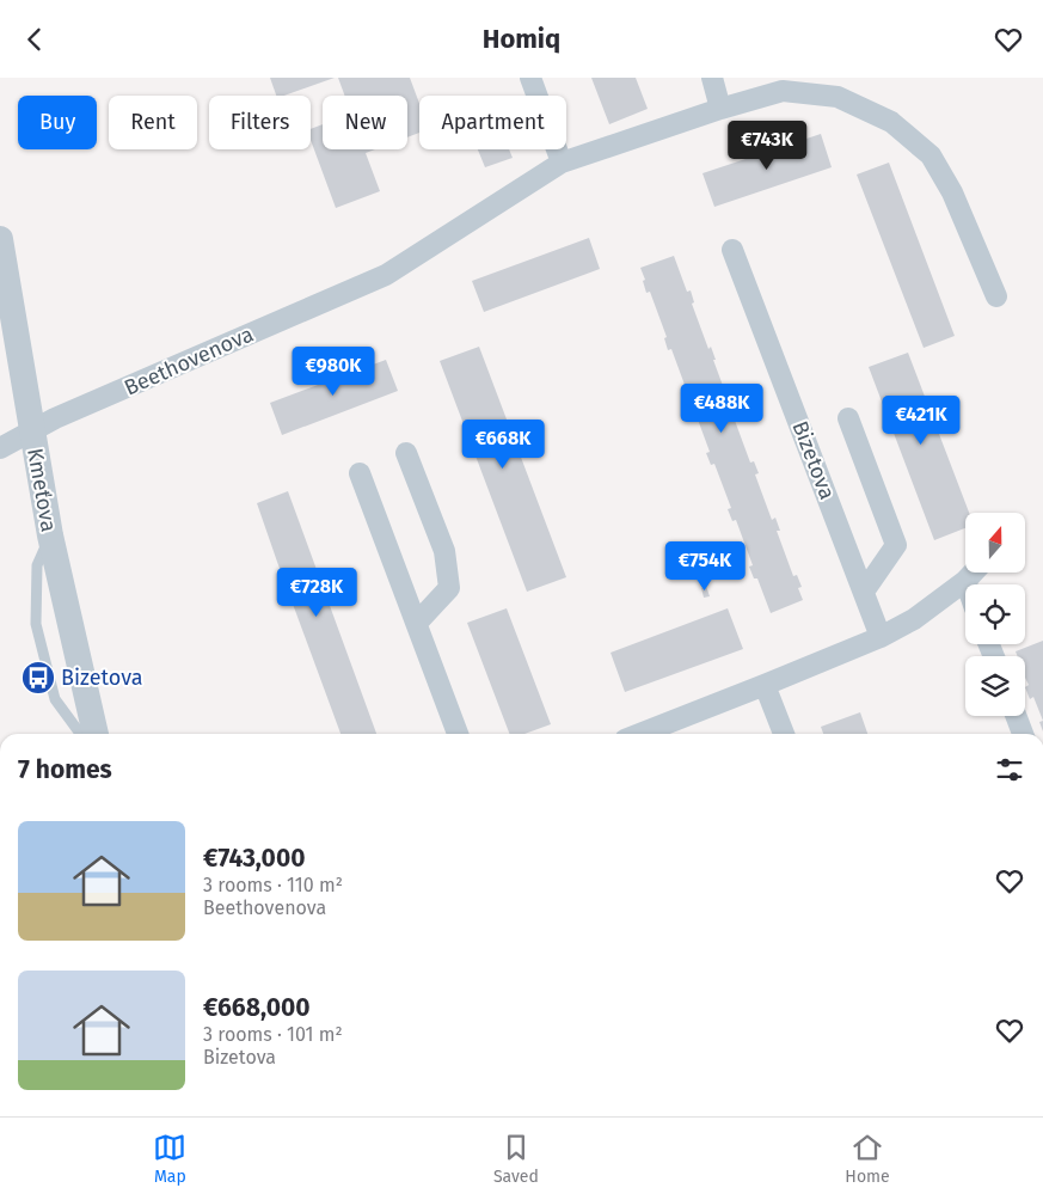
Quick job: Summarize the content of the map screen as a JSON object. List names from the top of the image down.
{
  "streets": {
    "street": ["Beethovenova", "Bizetova", "Kmeťova"]
  },
  "crossings": [
    ["Beethovenova", "Kmeťova"]
  ],
  "places": {
    "bus stop": ["Bizetova"]
  },
  "north": "top",
  "page": {
    "header": "Homiq",
    "chip": [
      "Buy",
      "Rent",
      "Filters",
      "New",
      "Apartment"
    ],
    "price": [
      "€743K",
      "€980K",
      "€488K",
      "€421K",
      "€668K",
      "€754K",
      "€728K"
    ],
    "heading": "7 homes",
    "list": [
      {
        "name": "€743,000",
        "note": "3 rooms · 110 m² · Beethovenova"
      },
      {
        "name": "€668,000",
        "note": "3 rooms · 101 m² · Bizetova"
      }
    ],
    "tabs": ["Map", "Saved", "Home"]
  }
}
